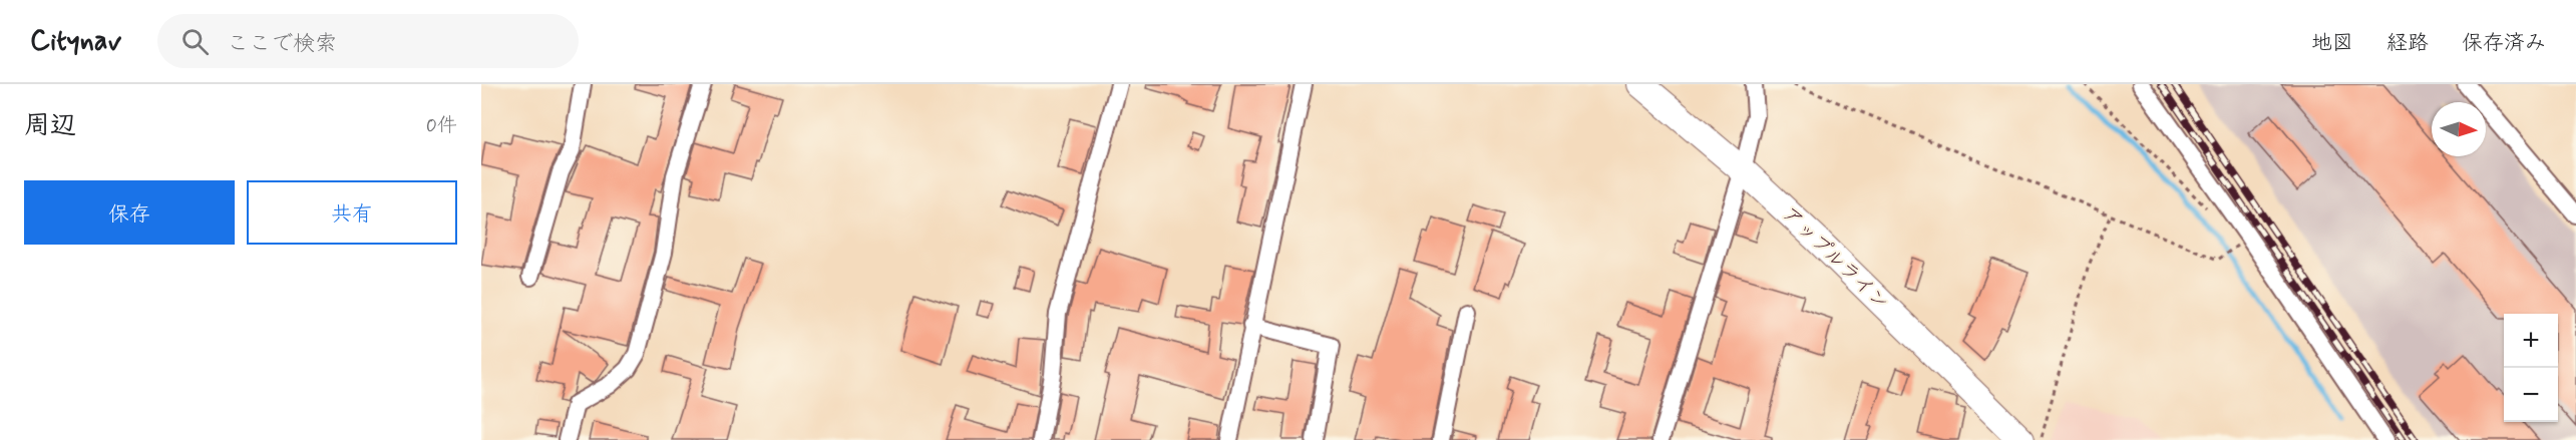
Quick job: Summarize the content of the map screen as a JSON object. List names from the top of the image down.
{
  "streets": {
    "highway": ["アップルライン"]
  },
  "north": "right",
  "page": {
    "header": "Citynav",
    "search": "ここで検索",
    "nav": ["地図", "経路", "保存済み"],
    "heading": ["周辺", "0件"],
    "buttons": ["保存", "共有"],
    "map_buttons": ["+", "−"]
  }
}
